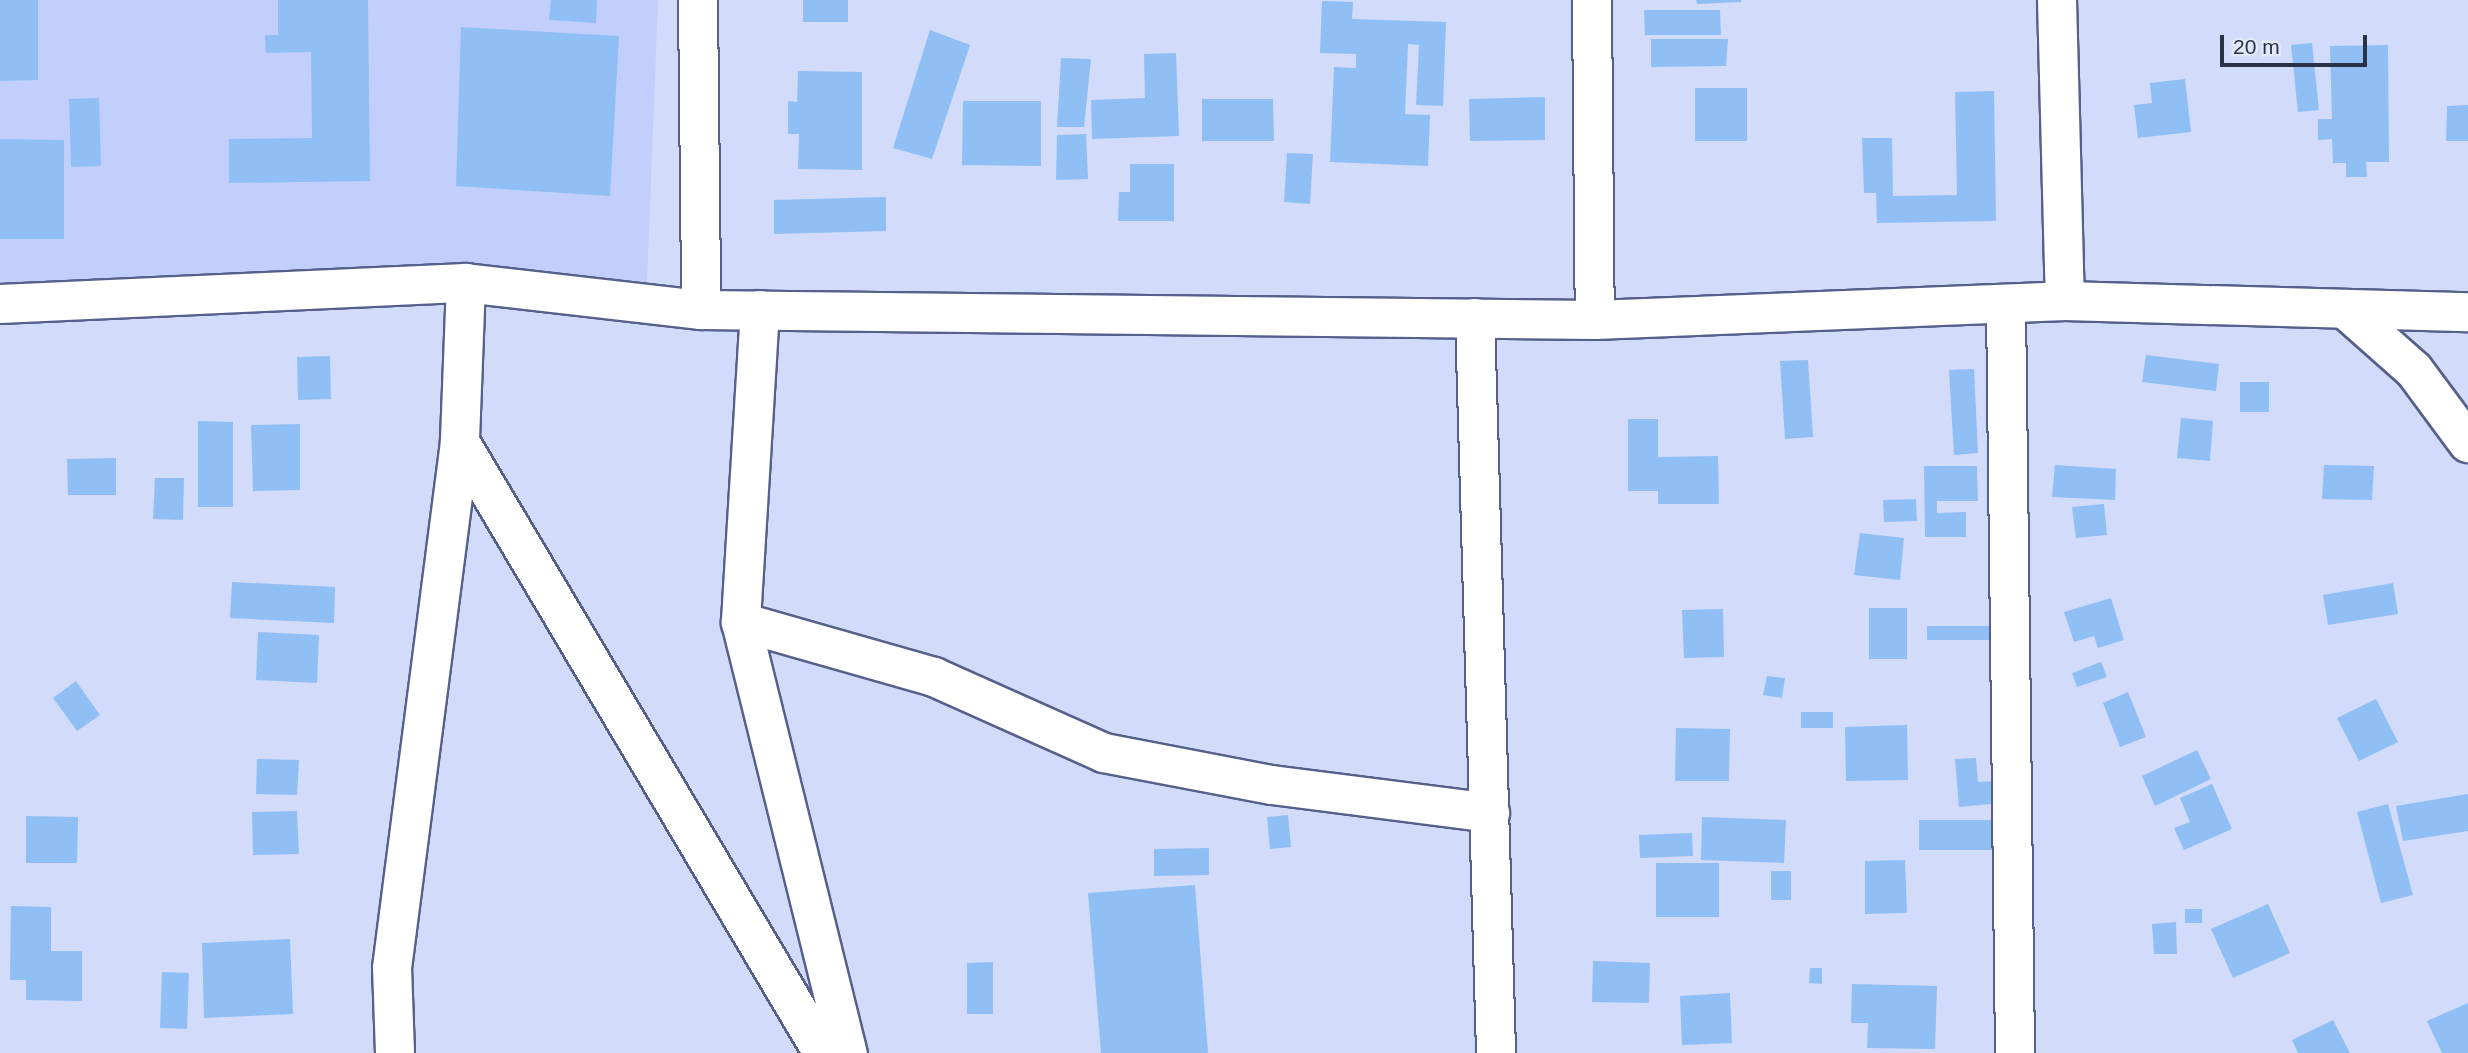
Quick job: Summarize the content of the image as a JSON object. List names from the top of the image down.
{
  "scale_bar": "20 m"
}
